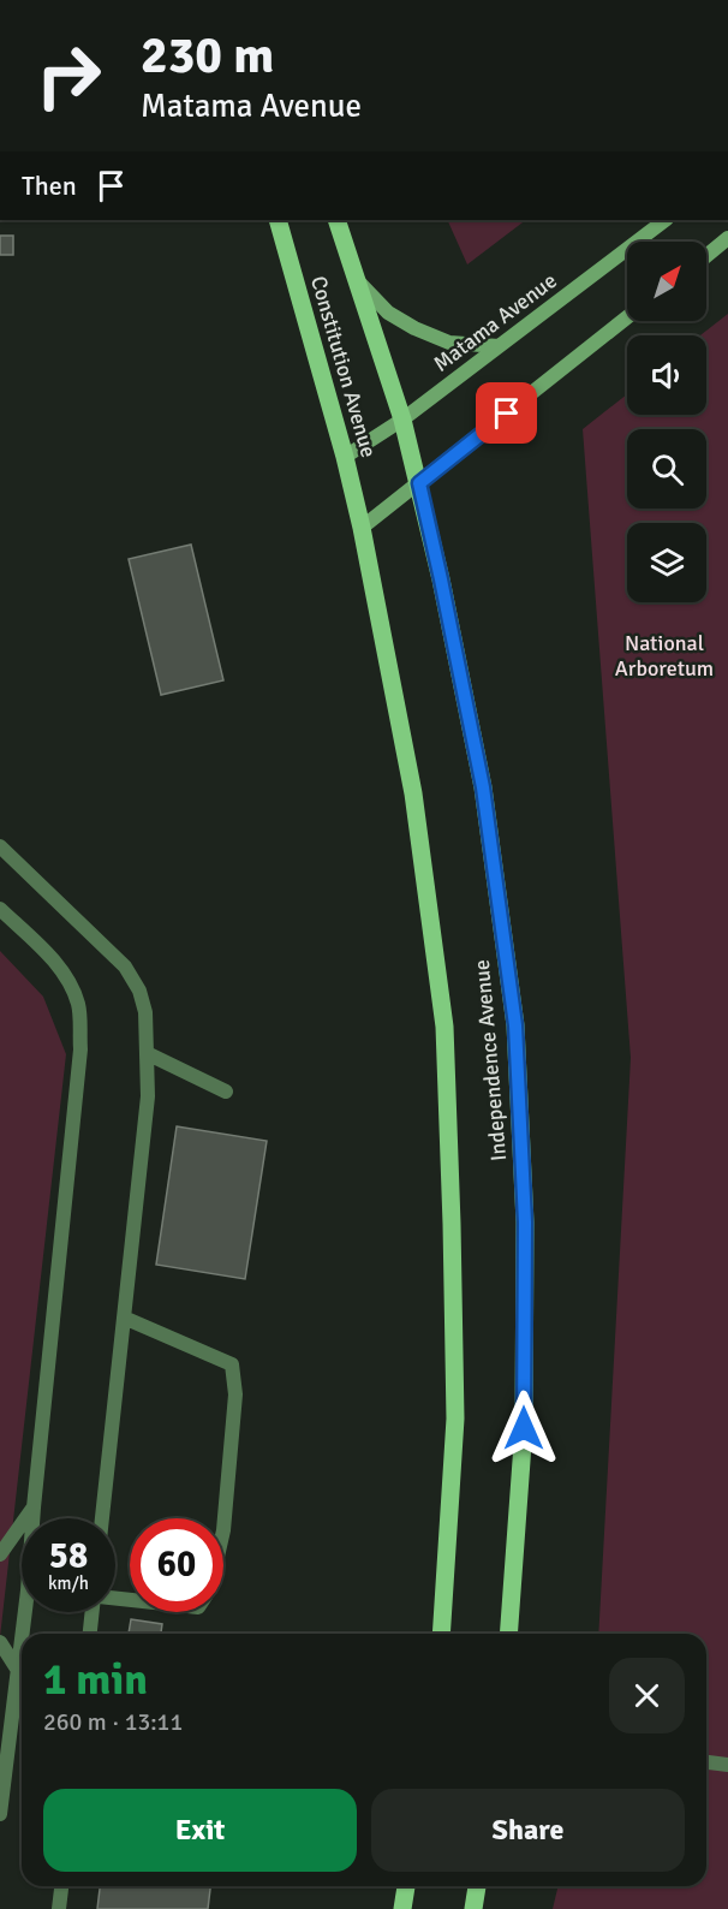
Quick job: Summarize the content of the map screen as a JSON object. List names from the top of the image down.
{
  "streets": {
    "main road": ["Matama Avenue", "Constitution Avenue", "Independence Avenue"]
  },
  "crossings": [
    ["Matama Avenue", "Constitution Avenue"],
    ["Constitution Avenue", "Independence Avenue"]
  ],
  "parks": ["National Arboretum"],
  "north": "top right",
  "page": {
    "turn": ["230 m", "Matama Avenue"],
    "then": "Then",
    "speed": "58 km/h",
    "limit": "60",
    "heading": ["1 min", "260 m · 13:11"],
    "buttons": ["Exit", "Share"]
  }
}
